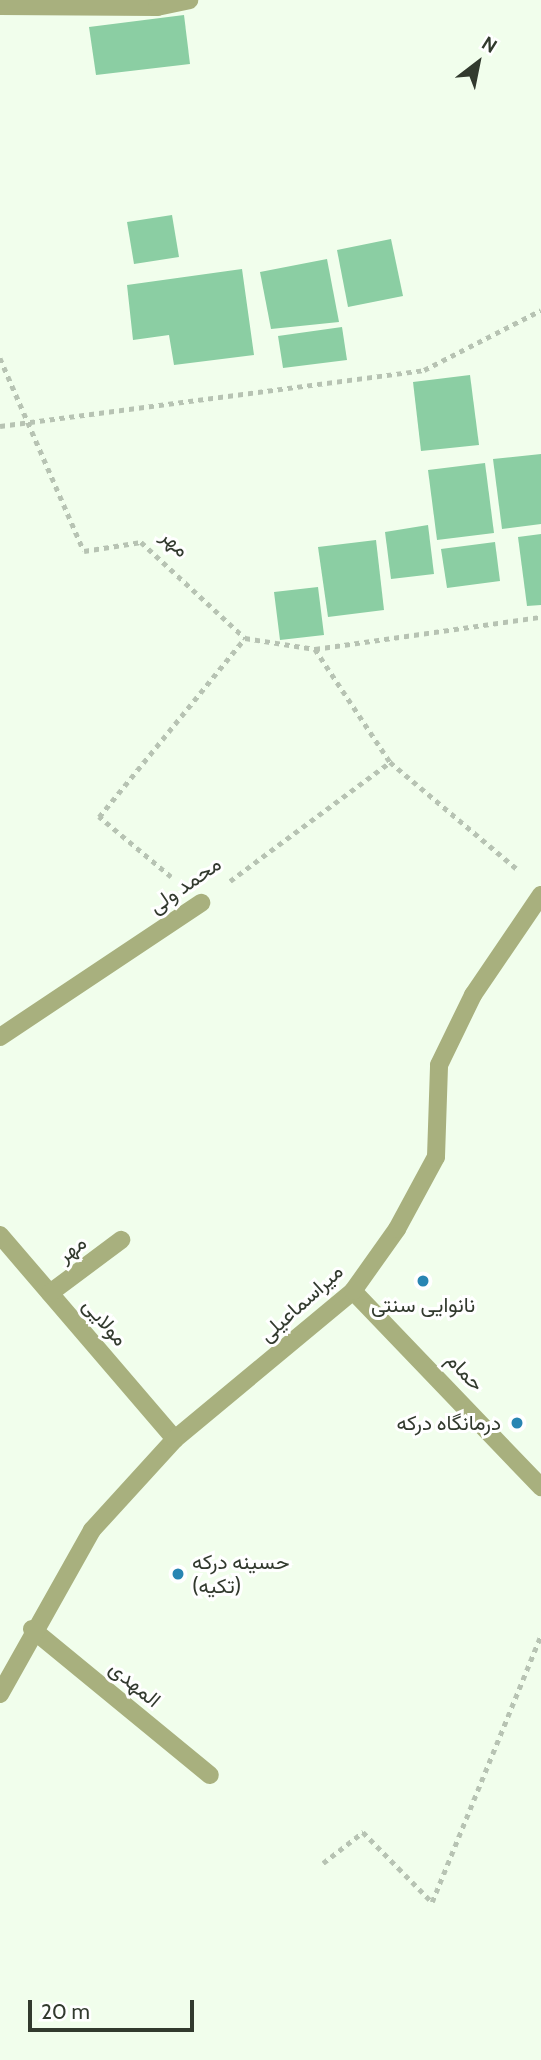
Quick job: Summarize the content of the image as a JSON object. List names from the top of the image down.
{
  "streets": {
    "street": [
      "مهر",
      "محمد ولی",
      "میراسماعیلی",
      "مولایی",
      "حمام",
      "المهدی"
    ]
  },
  "crossings": [
    ["مهر", "مولایی"],
    ["میراسماعیلی", "مولایی"],
    ["میراسماعیلی", "حمام"],
    ["میراسماعیلی", "المهدی"]
  ],
  "places": ["نانوایی سنتی", "درمانگاه درکه", "حسینه درکه (تکیه)"],
  "scale_bar": "20 m",
  "north": "top right"
}
